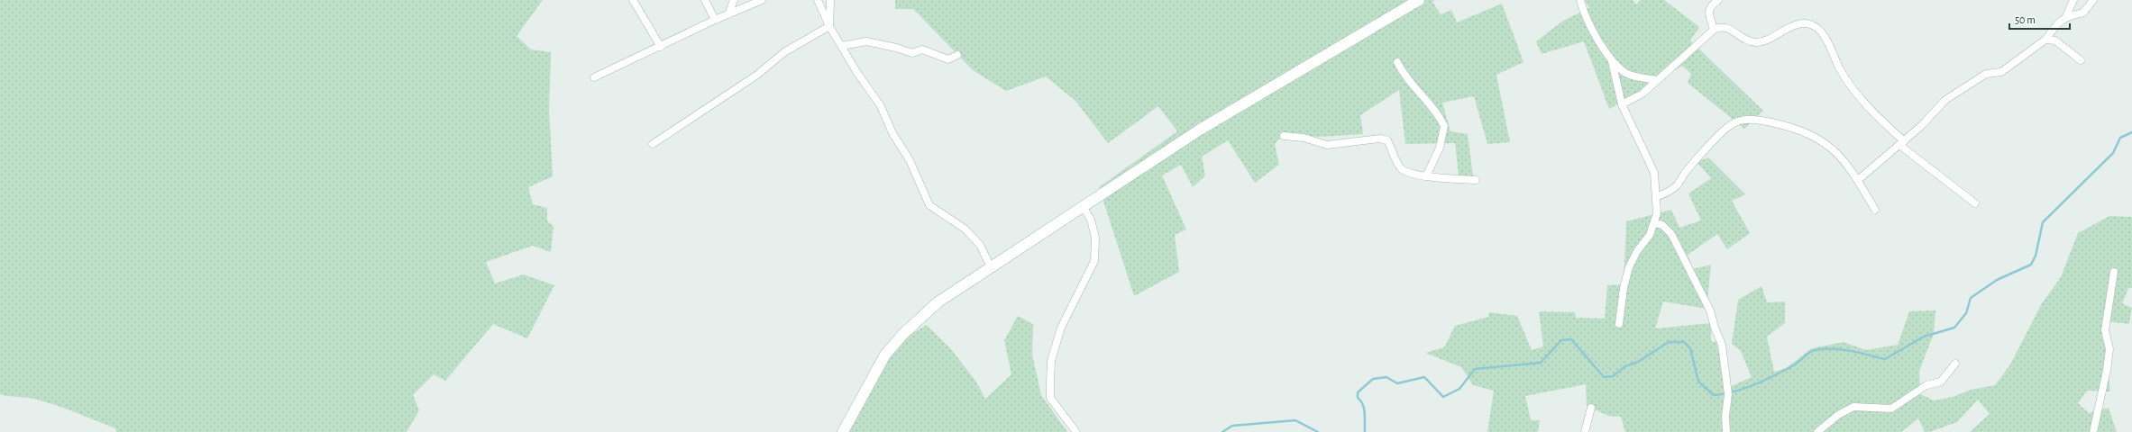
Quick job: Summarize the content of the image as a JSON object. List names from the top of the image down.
{
  "scale_bar": "50 m"
}
